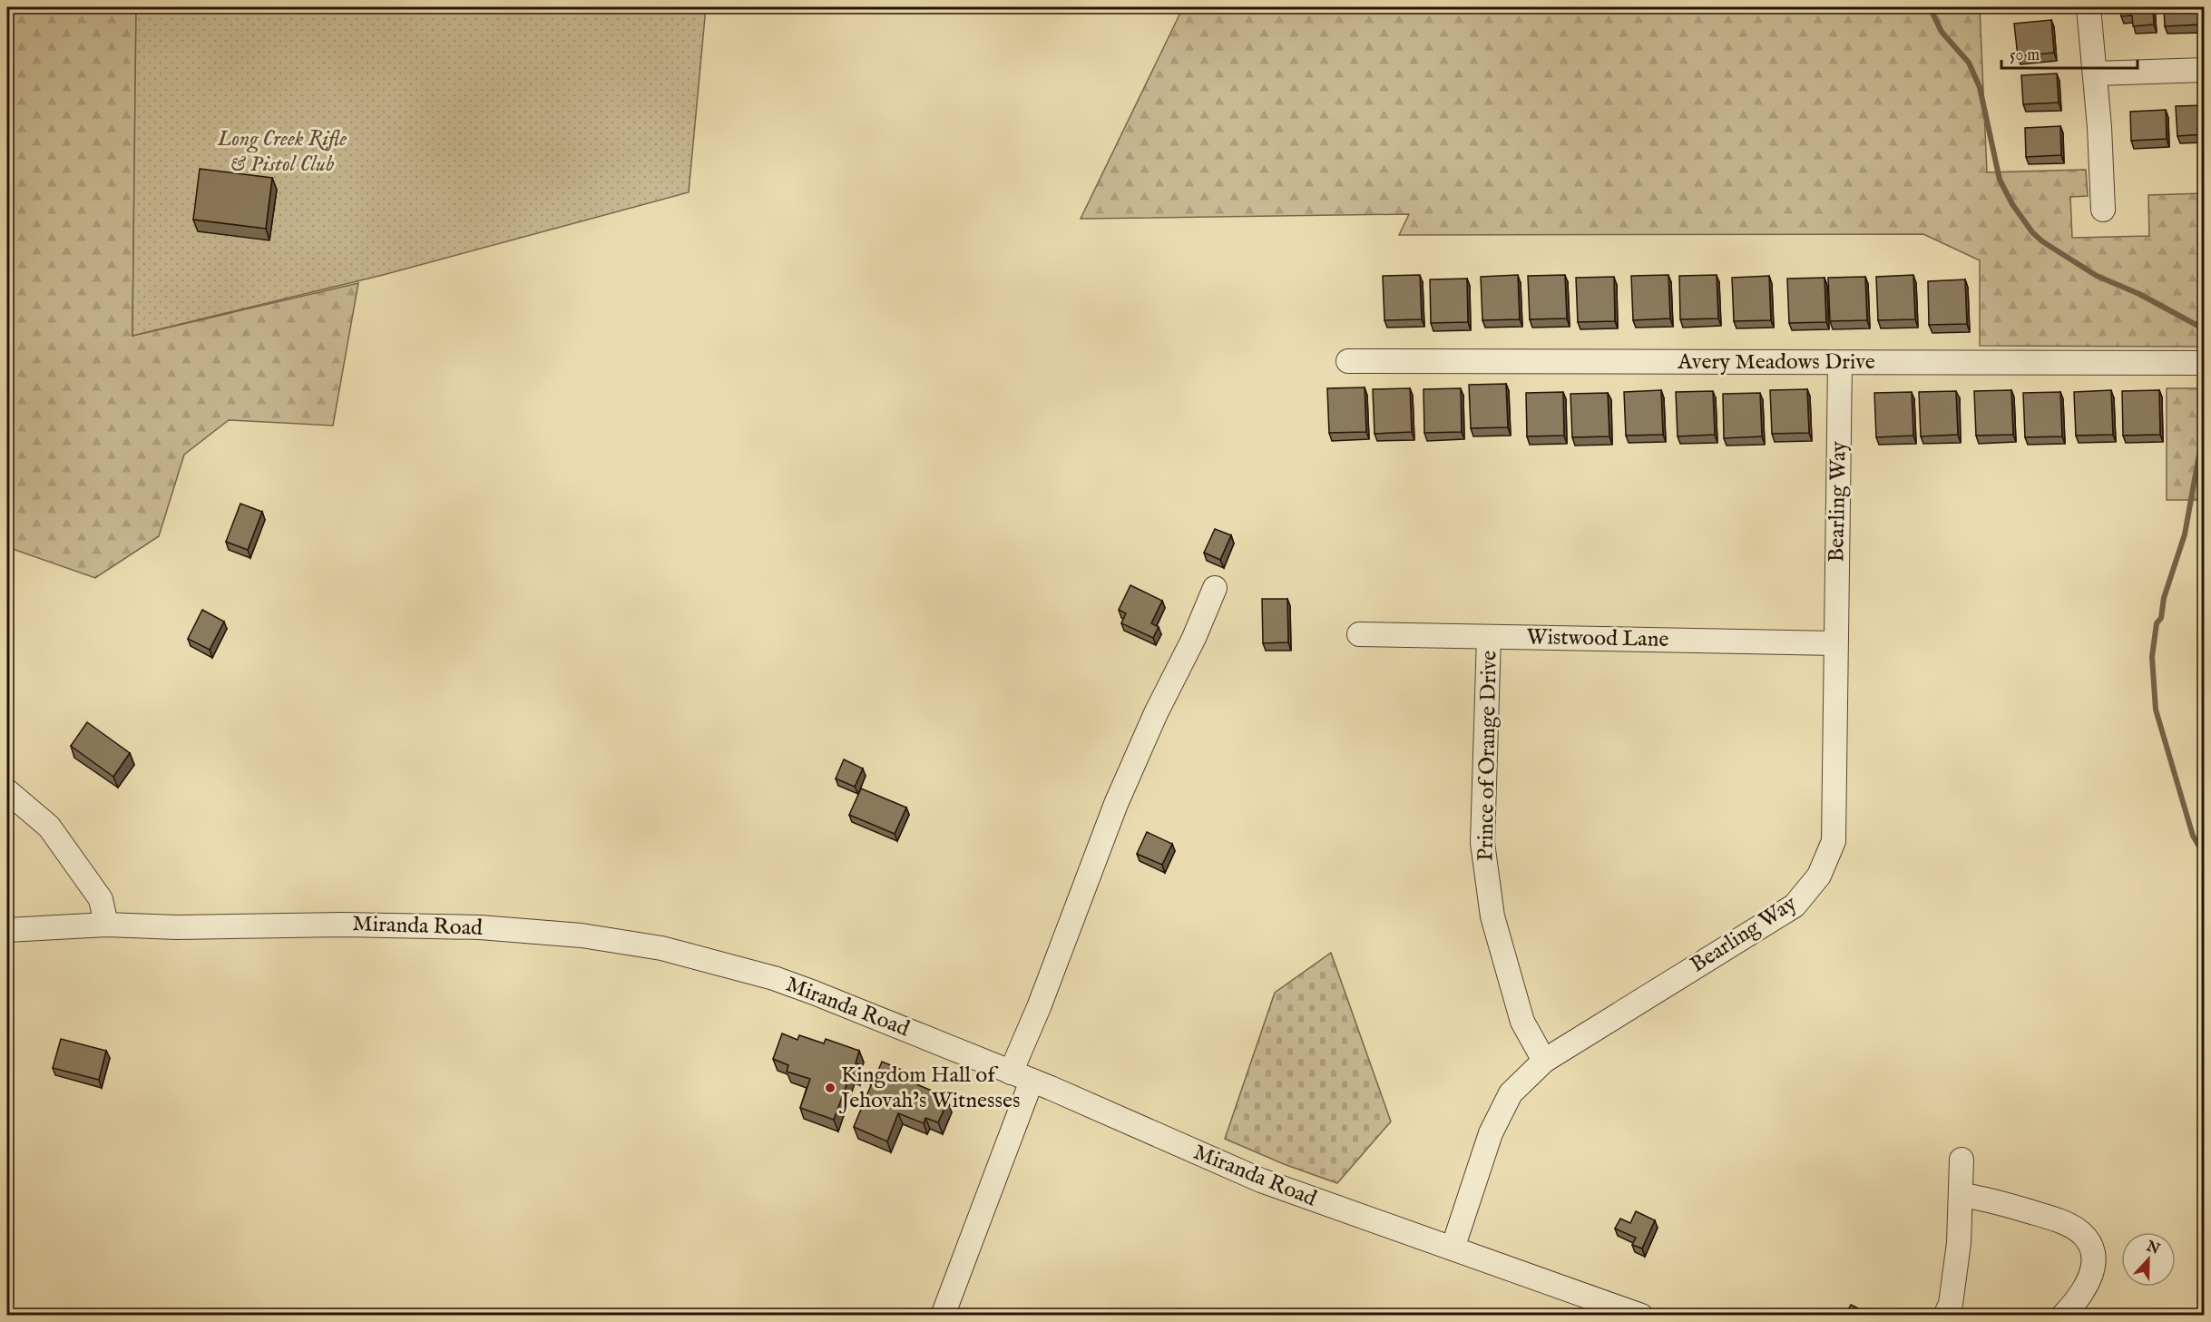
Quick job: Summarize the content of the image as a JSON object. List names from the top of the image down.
{
  "streets": {
    "street": [
      "Avery Meadows Drive",
      "Bearling Way",
      "Wistwood Lane",
      "Prince of Orange Drive",
      "Miranda Road"
    ]
  },
  "crossings": [
    ["Avery Meadows Drive", "Bearling Way"],
    ["Bearling Way", "Wistwood Lane"],
    ["Bearling Way", "Prince of Orange Drive"],
    ["Bearling Way", "Miranda Road"],
    ["Wistwood Lane", "Prince of Orange Drive"]
  ],
  "parks": ["Long Creek Rifle & Pistol Club"],
  "places": ["Kingdom Hall of Jehovah’s Witnesses"],
  "scale_bar": "50 m",
  "north": "top"
}
